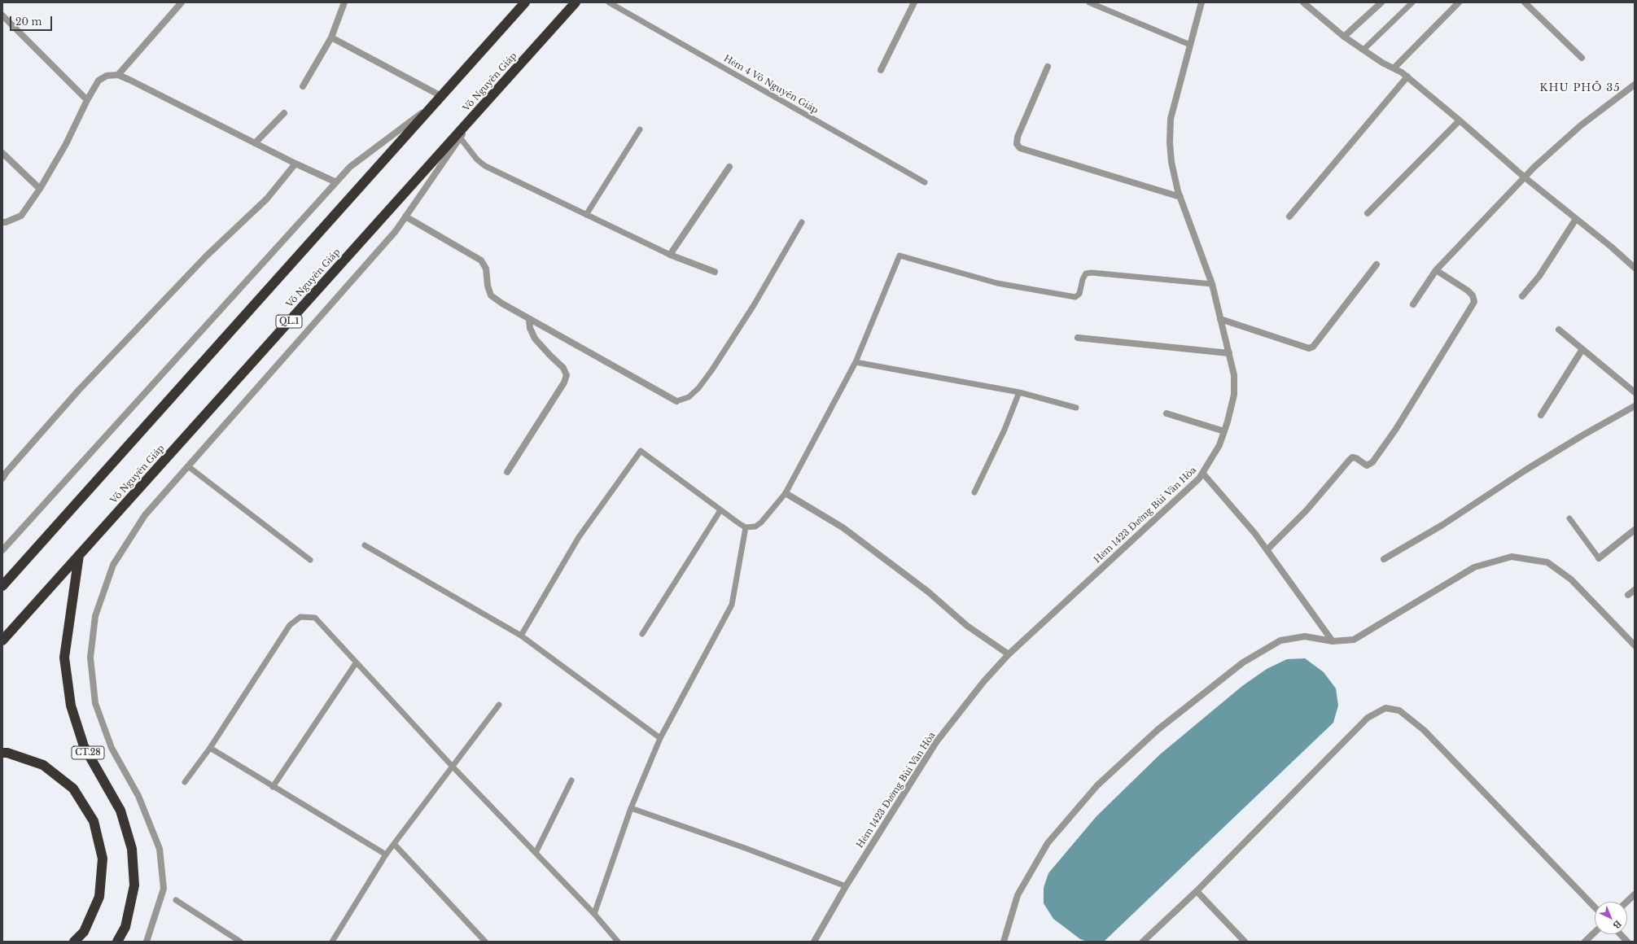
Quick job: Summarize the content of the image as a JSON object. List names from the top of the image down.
{
  "streets": {
    "highway": ["Võ Nguyên Giáp", "QL.1", "CT.28"],
    "street": ["Hẻm 1423 Đường Bùi Văn Hòa"],
    "lane": ["Hẻm 4 Võ Nguyên Giáp"]
  },
  "crossings": [
    ["Võ Nguyên Giáp", "CT.28"]
  ],
  "districts": ["KHU PHỐ 35"],
  "scale_bar": "20 m",
  "north": "bottom right"
}
